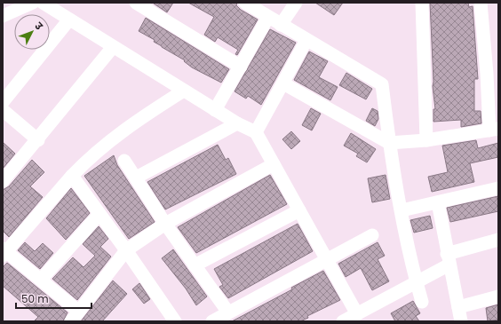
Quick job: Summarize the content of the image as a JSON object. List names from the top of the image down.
{
  "scale_bar": "50 m",
  "north": "top right"
}
